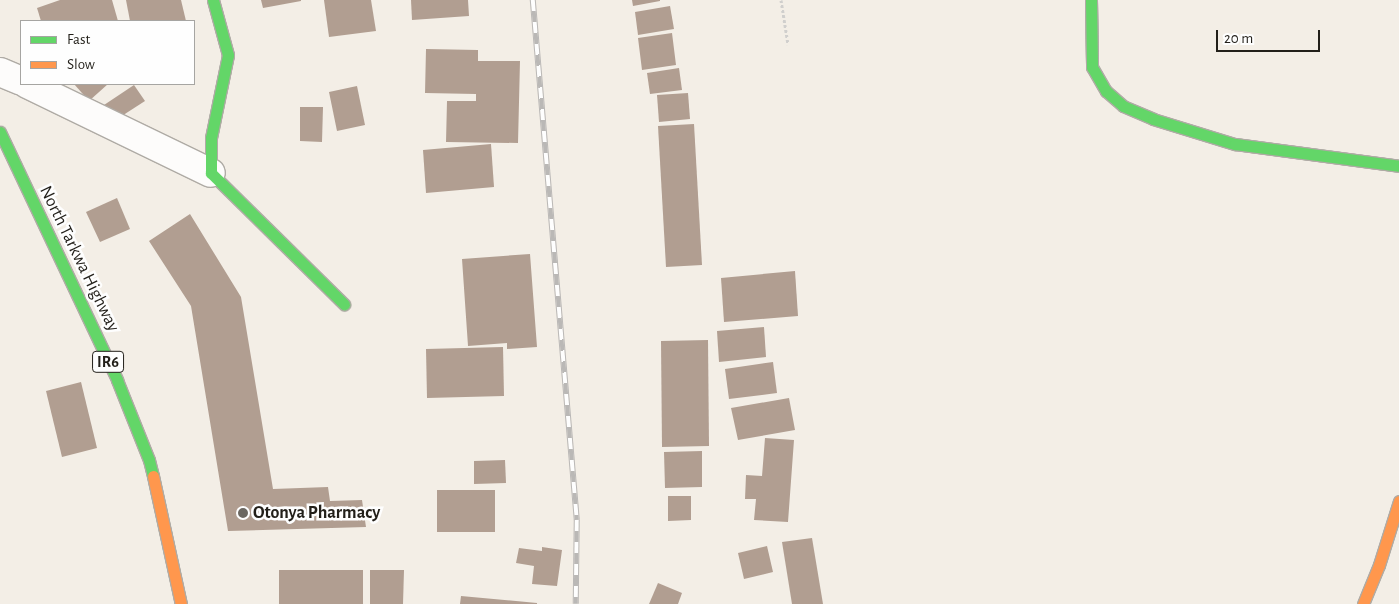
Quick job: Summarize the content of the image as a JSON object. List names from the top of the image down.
{
  "streets": {
    "street": ["North Tarkwa Highway", "IR6"]
  },
  "places": ["Otonya Pharmacy"],
  "legend": ["Fast", "Slow"],
  "scale_bar": "20 m"
}
